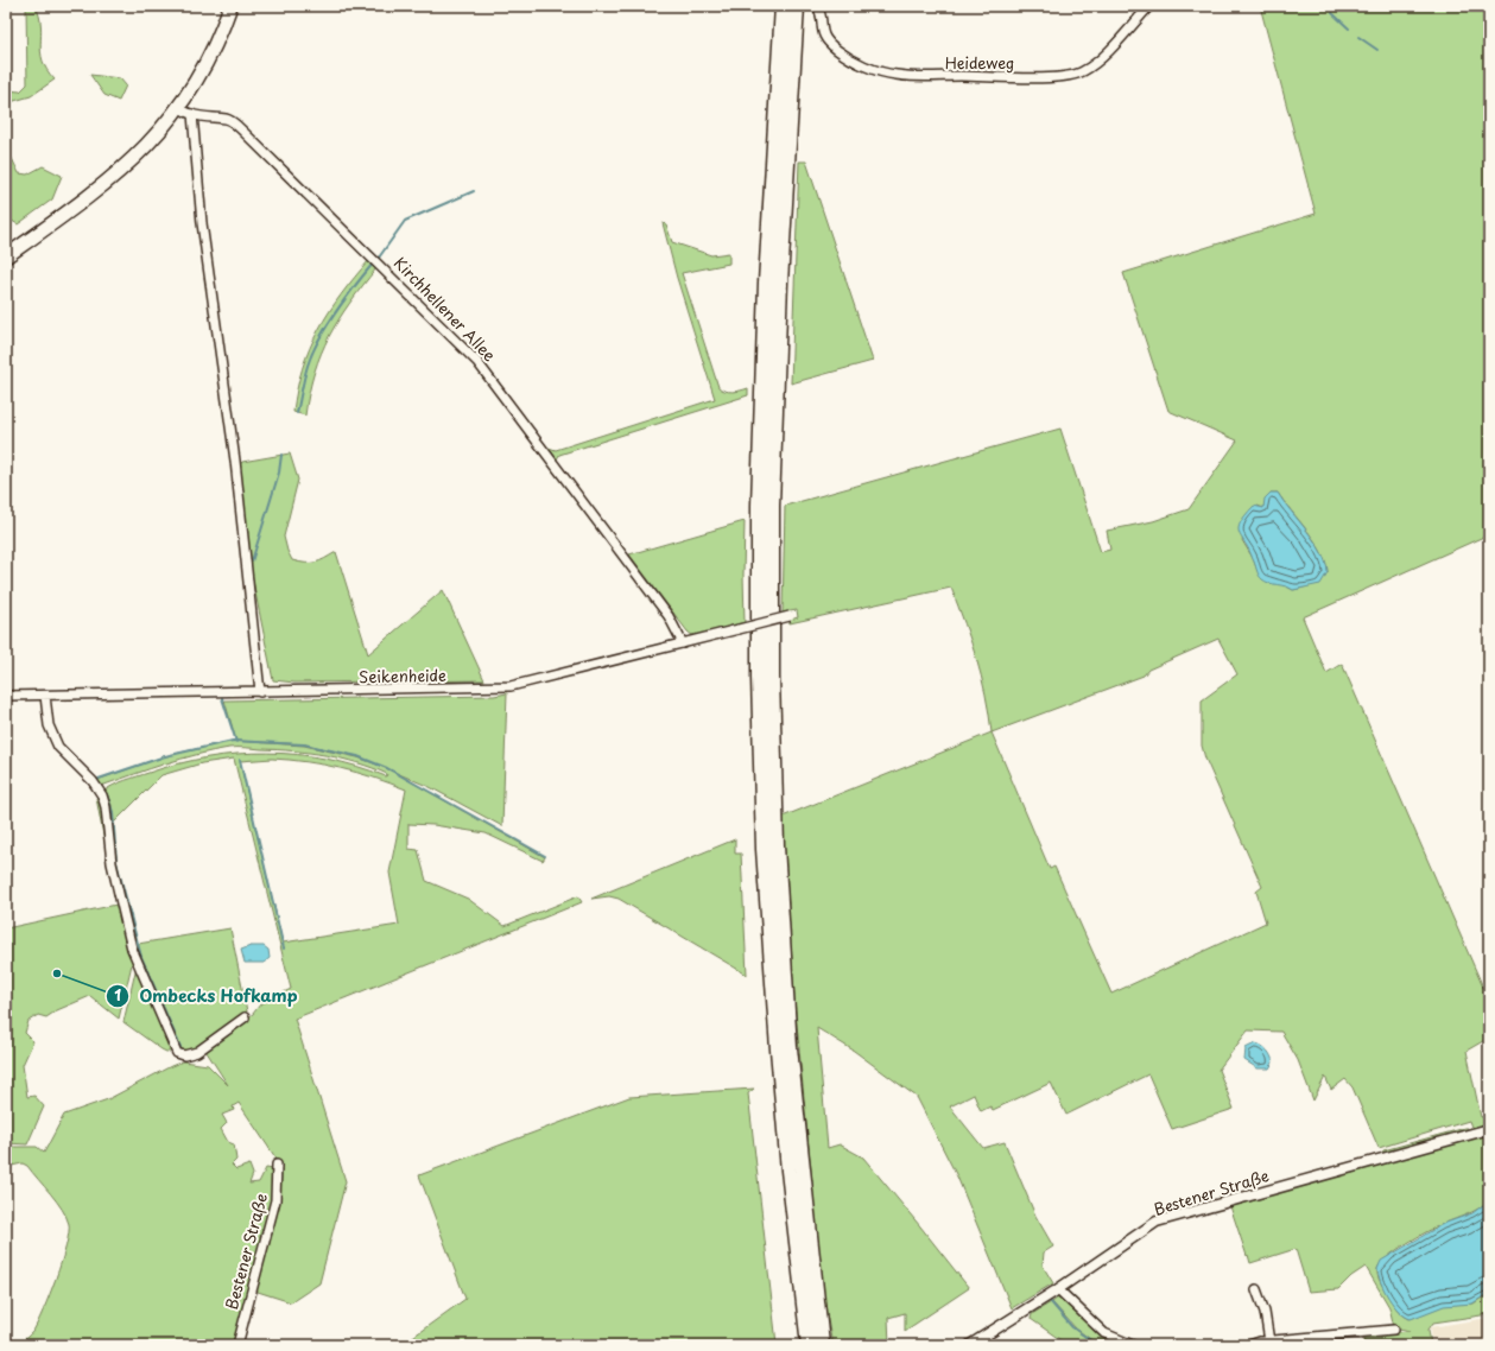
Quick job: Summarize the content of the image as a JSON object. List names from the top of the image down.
{
  "streets": {
    "street": [
      "Heideweg",
      "Kirchhellener Allee",
      "Seikenheide",
      "Bestener Straße"
    ]
  },
  "crossings": [
    ["Kirchhellener Allee", "Seikenheide"]
  ],
  "places": ["Ombecks Hofkamp"]
}
